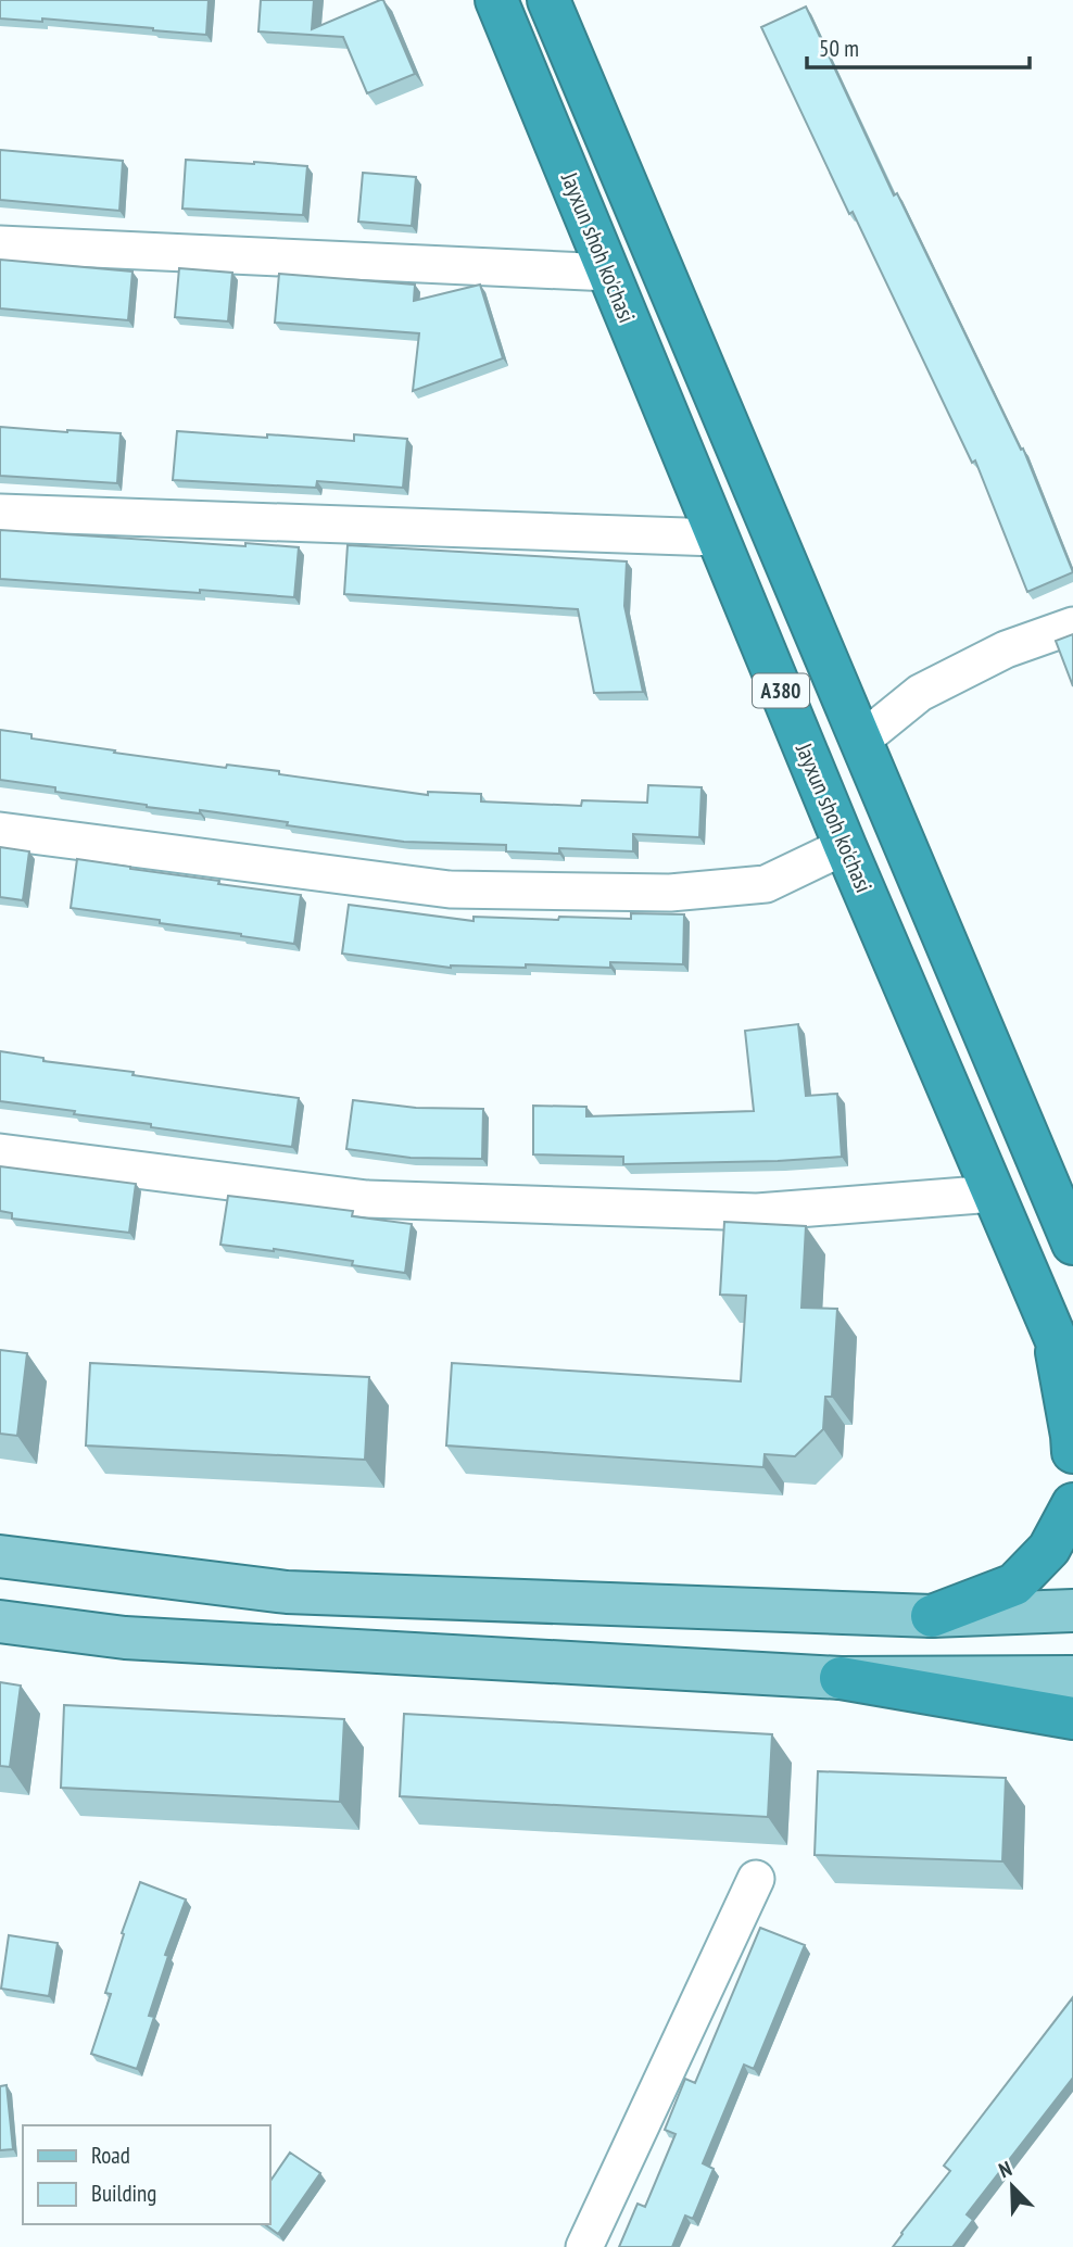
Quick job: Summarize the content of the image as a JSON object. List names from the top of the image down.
{
  "streets": {
    "highway": ["Jayxun shoh ko'chasi", "A380"]
  },
  "legend": ["Road", "Building"],
  "scale_bar": "50 m",
  "north": "top left"
}
